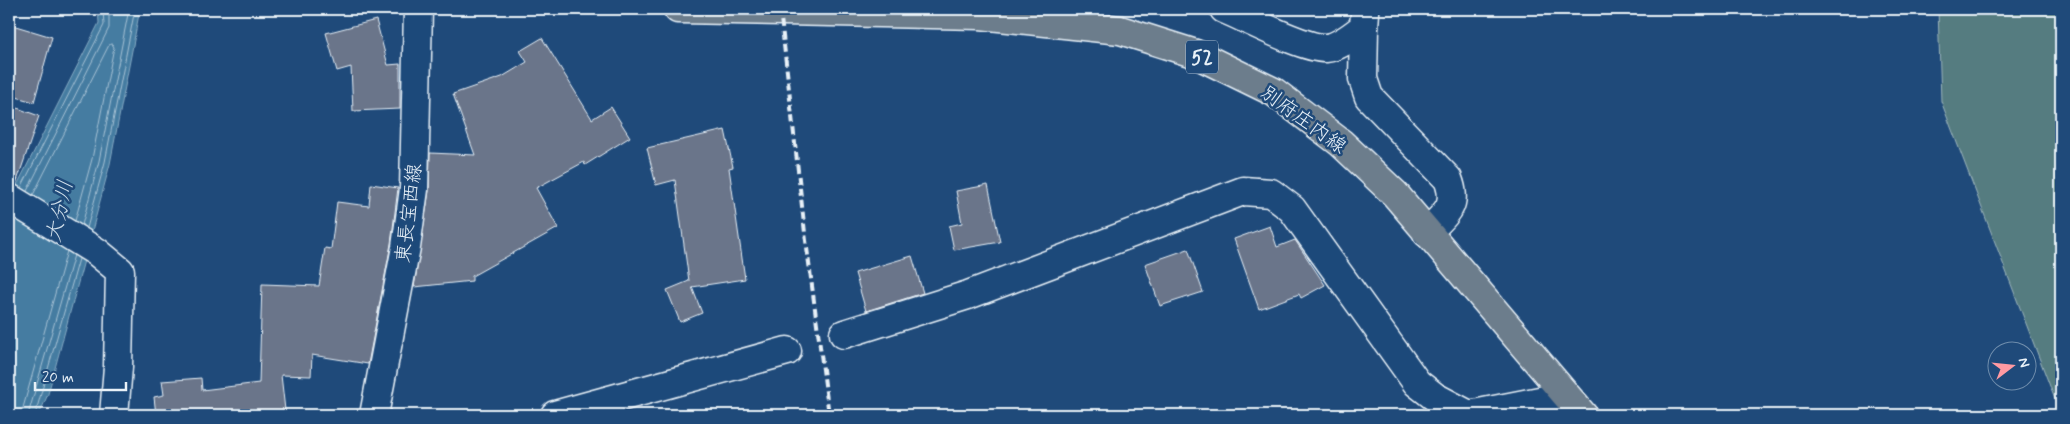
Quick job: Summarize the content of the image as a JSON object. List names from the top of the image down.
{
  "streets": {
    "main road": ["52", "別府庄内線"],
    "street": ["東長宝西線"]
  },
  "water": ["大分川"],
  "scale_bar": "20 m",
  "north": "right"
}
